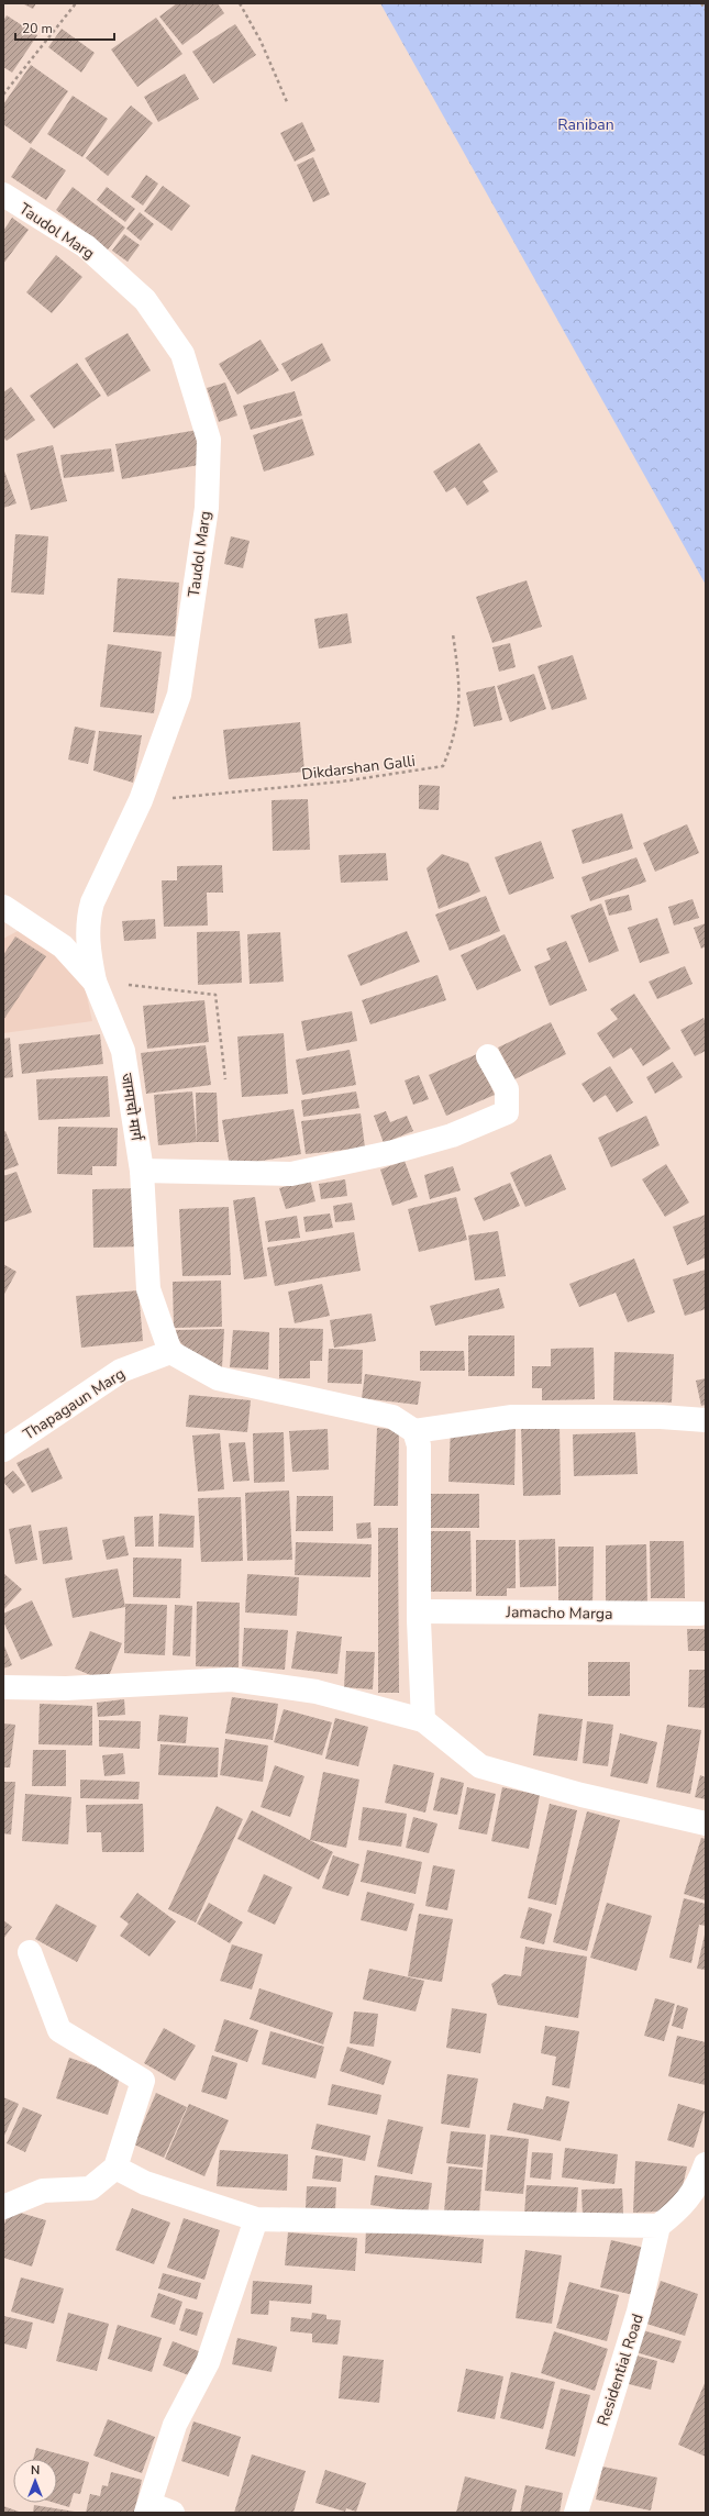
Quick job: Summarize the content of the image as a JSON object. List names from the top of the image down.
{
  "streets": {
    "street": [
      "Taudol Marg",
      "जामाचो मार्ग",
      "Thapagaun Marg",
      "Jamacho Marga",
      "Residential Road"
    ],
    "path": ["Dikdarshan Galli"]
  },
  "crossings": [
    ["Taudol Marg", "Dikdarshan Galli"],
    ["Taudol Marg", "जामाचो मार्ग"],
    ["जामाचो मार्ग", "Thapagaun Marg"]
  ],
  "parks": ["Raniban"],
  "scale_bar": "20 m",
  "north": "top"
}
